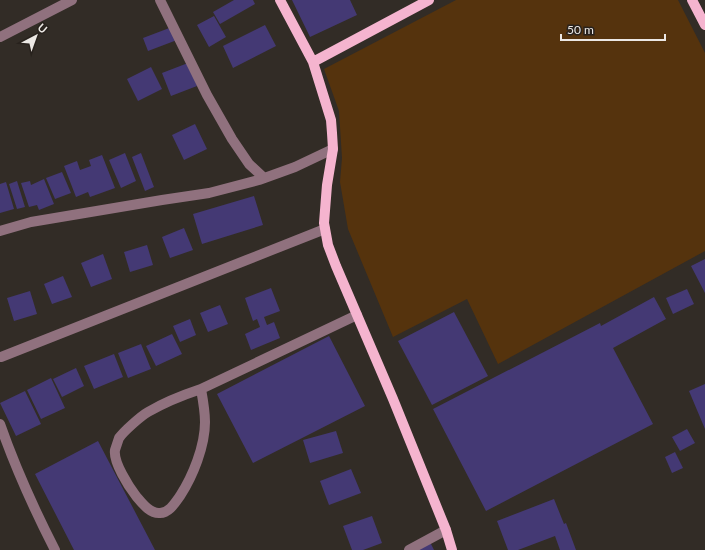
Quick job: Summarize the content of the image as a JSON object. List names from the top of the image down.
{
  "scale_bar": "50 m",
  "north": "top right"
}
